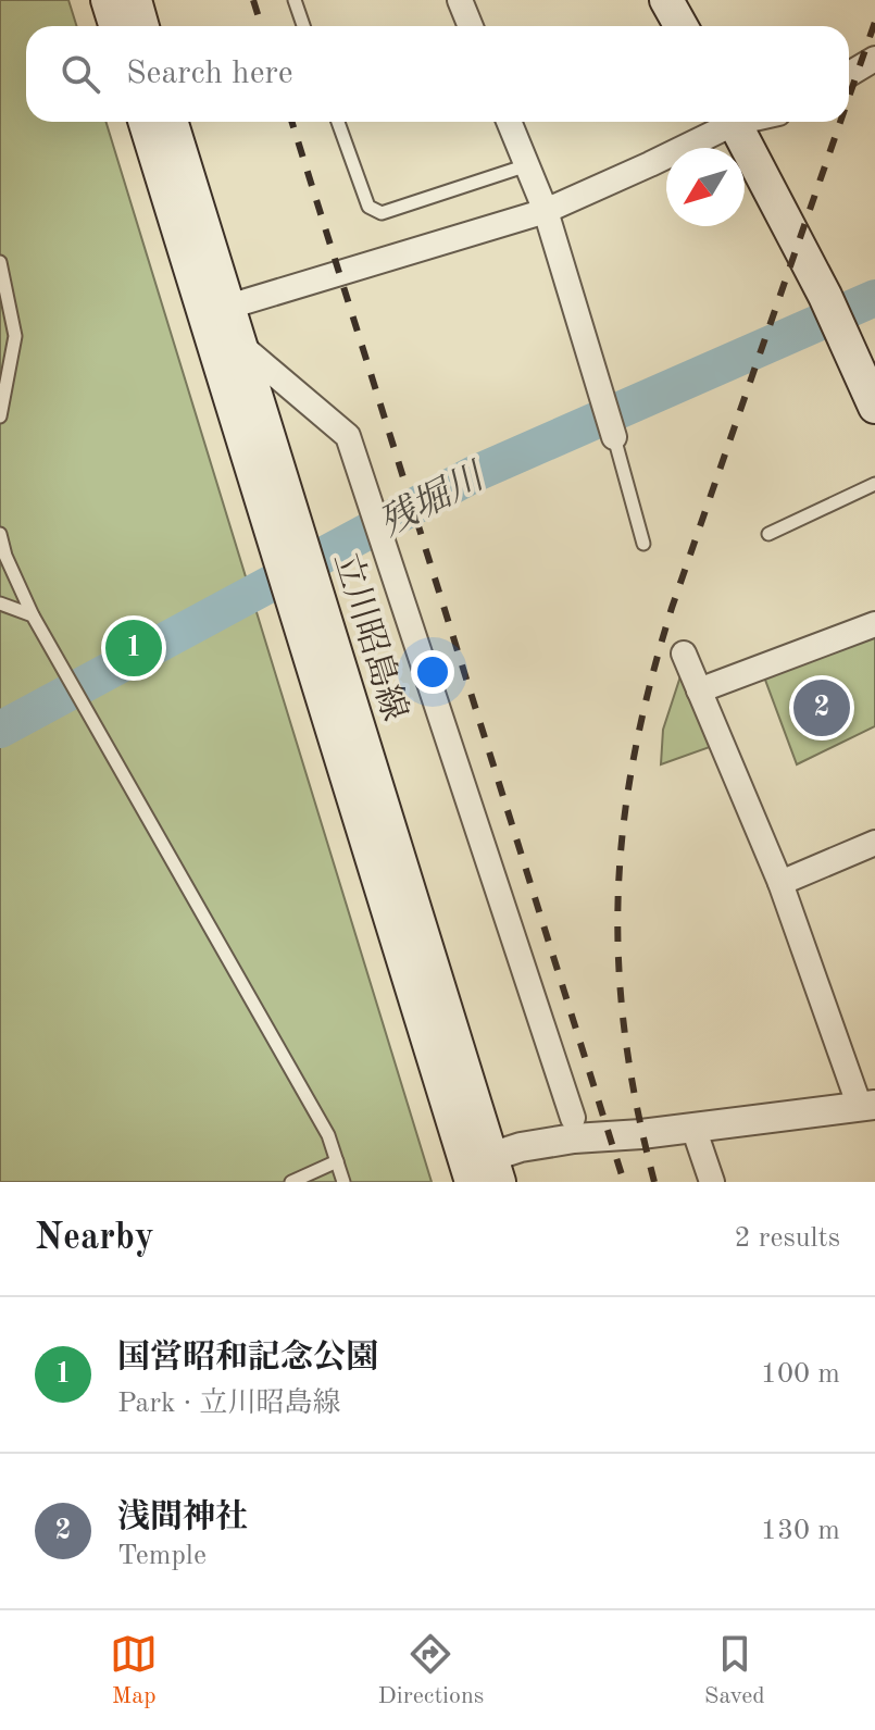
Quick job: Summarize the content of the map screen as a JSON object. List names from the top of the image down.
{
  "streets": {
    "main road": ["立川昭島線"]
  },
  "water": ["残堀川"],
  "north": "bottom left",
  "page": {
    "search": "Search here",
    "pins": ["1", "2"],
    "heading": ["Nearby", "2 results"],
    "list": [
      {
        "mark": "1",
        "name": "国営昭和記念公園",
        "note": "Park · 立川昭島線",
        "value": "100 m"
      },
      {
        "mark": "2",
        "name": "浅間神社",
        "note": "Temple",
        "value": "130 m"
      }
    ],
    "nav": ["Map", "Directions", "Saved"]
  }
}
